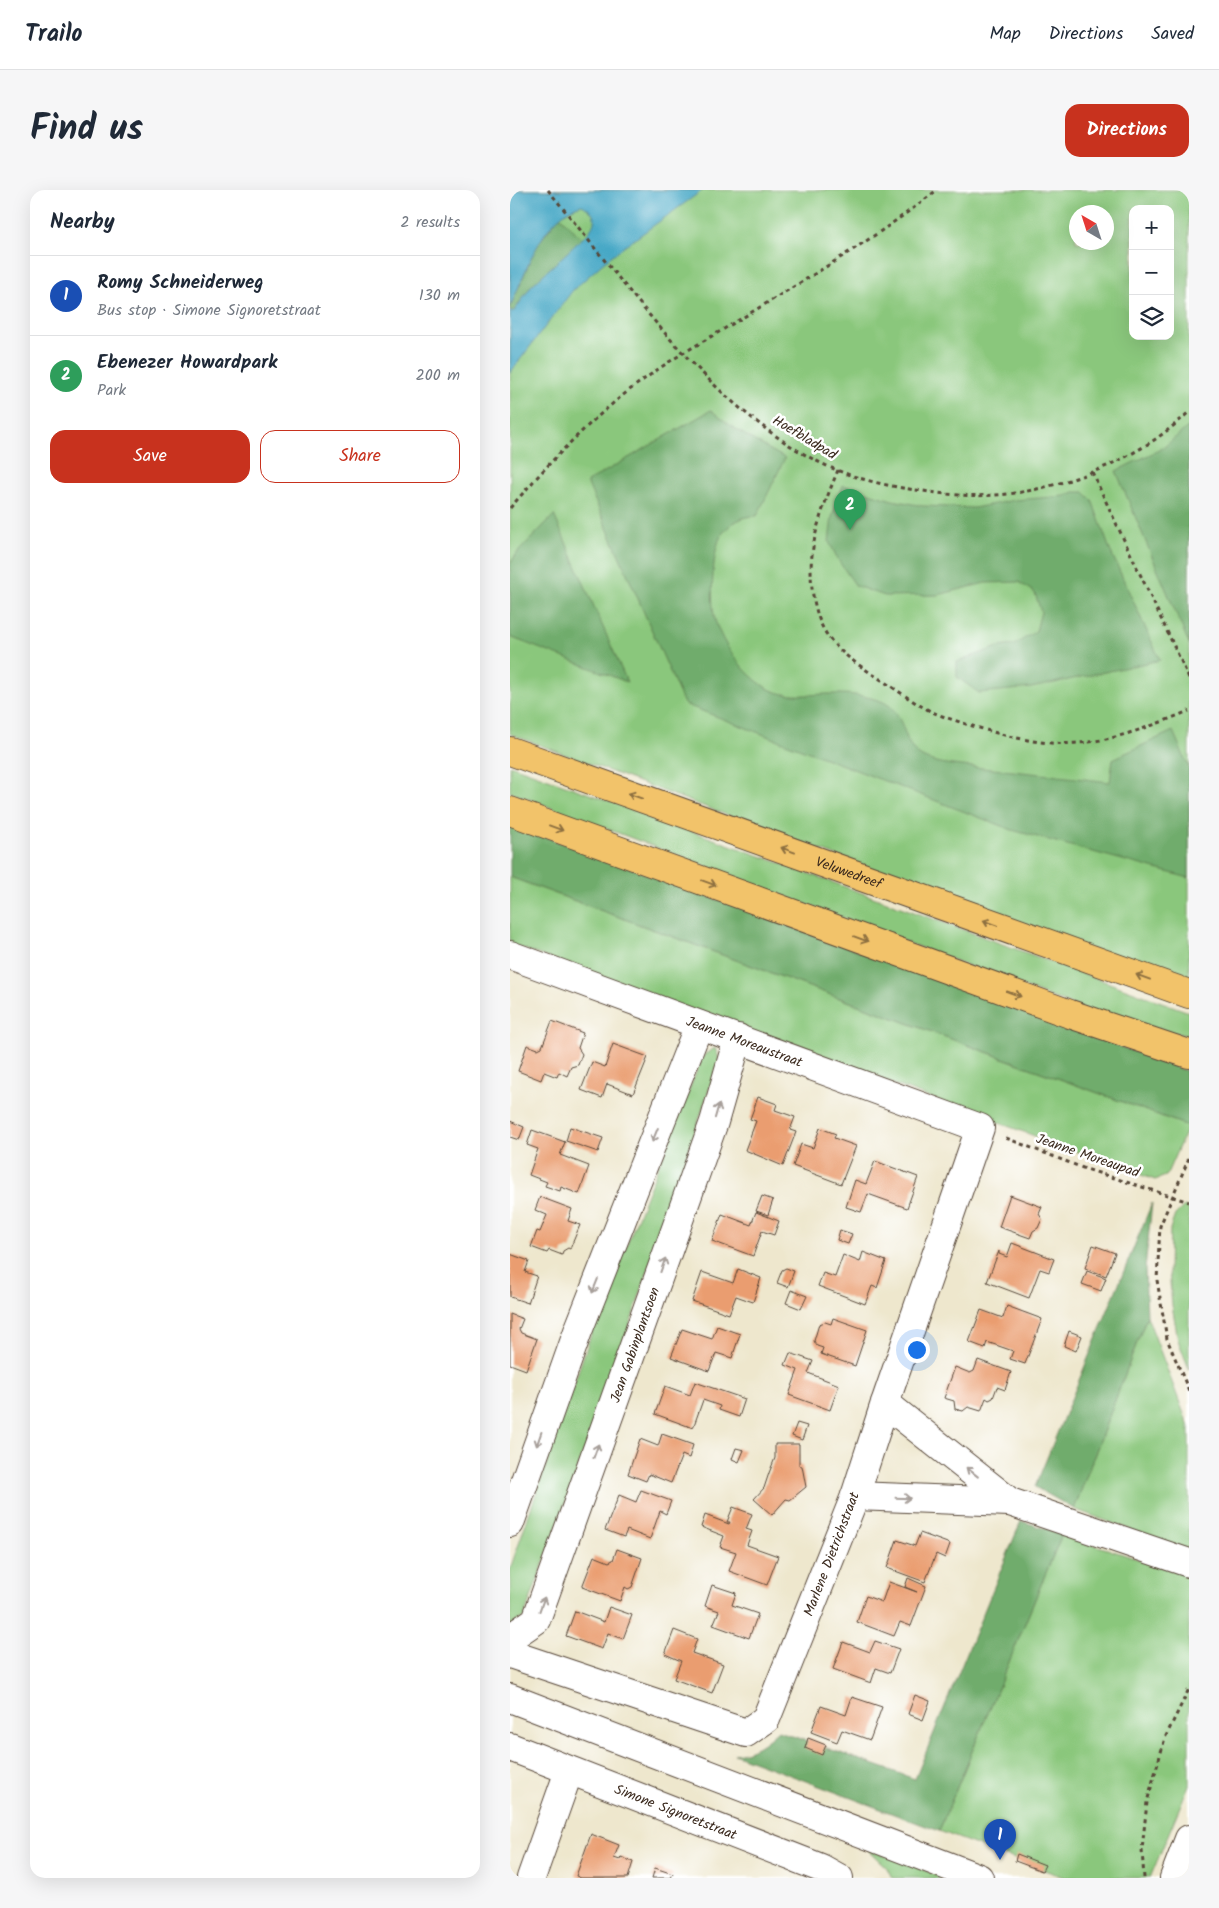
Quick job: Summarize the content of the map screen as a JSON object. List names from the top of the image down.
{
  "streets": {
    "main road": ["Veluwedreef"],
    "street": [
      "Jeanne Moreaustraat",
      "Jean Gabinplantsoen",
      "Marlene Dietrichstraat",
      "Simone Signoretstraat"
    ],
    "path": ["Hoefbladpad", "Jeanne Moreaupad"]
  },
  "crossings": [
    ["Jeanne Moreaustraat", "Jeanne Moreaupad"],
    ["Jeanne Moreaustraat", "Jean Gabinplantsoen"],
    ["Jeanne Moreaustraat", "Marlene Dietrichstraat"],
    ["Jeanne Moreaupad", "Marlene Dietrichstraat"]
  ],
  "north": "top left",
  "page": {
    "header": "Trailo",
    "nav": ["Map", "Directions", "Saved"],
    "title": "Find us",
    "buttons": [
      "Directions",
      ["Save", "Share"]
    ],
    "heading": ["Nearby", "2 results"],
    "map_buttons": ["+", "−"],
    "list": [
      {
        "mark": "1",
        "name": "Romy Schneiderweg",
        "note": "Bus stop · Simone Signoretstraat",
        "value": "130 m"
      },
      {
        "mark": "2",
        "name": "Ebenezer Howardpark",
        "note": "Park",
        "value": "200 m"
      }
    ],
    "pins": ["2", "1"]
  }
}
